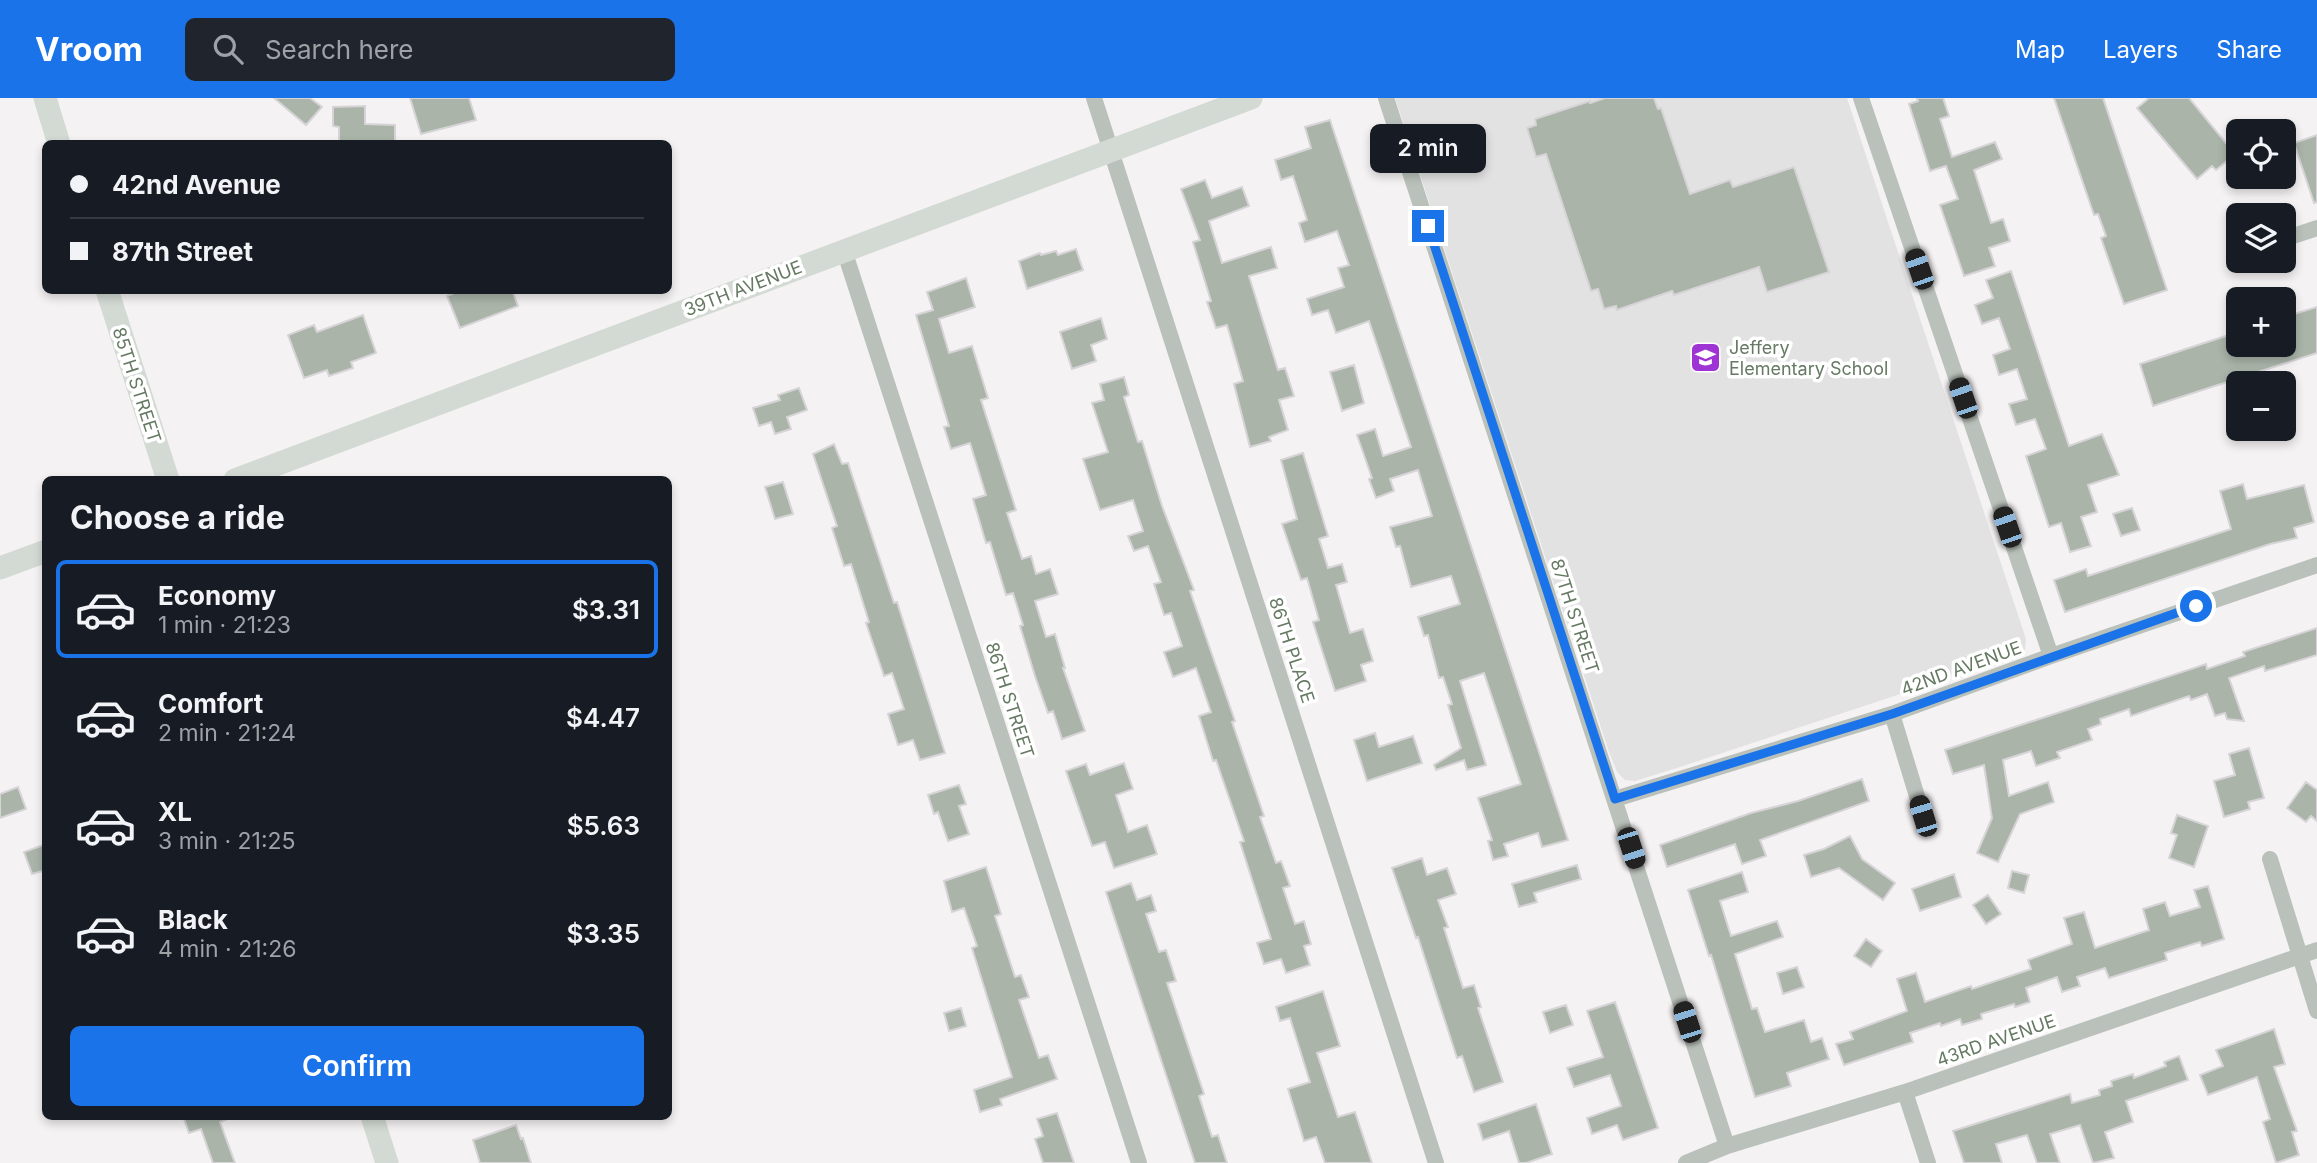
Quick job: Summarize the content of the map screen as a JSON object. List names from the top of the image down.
{
  "streets": {
    "main road": ["39TH AVENUE", "85TH STREET"],
    "street": [
      "87TH STREET",
      "86TH PLACE",
      "42ND AVENUE",
      "86TH STREET",
      "43RD AVENUE"
    ]
  },
  "crossings": [
    ["39TH AVENUE", "86TH PLACE"],
    ["39TH AVENUE", "86TH STREET"],
    ["87TH STREET", "42ND AVENUE"],
    ["87TH STREET", "43RD AVENUE"]
  ],
  "places": {
    "school or university": ["Jeffery Elementary School"]
  },
  "page": {
    "header": "Vroom",
    "search": "Search here",
    "nav": ["Map", "Layers", "Share"],
    "map_buttons": ["+", "−"],
    "bubble": "2 min",
    "banner": ["42nd Avenue", "87th Street"],
    "heading": "Choose a ride",
    "list": [
      {
        "name": "Economy",
        "note": "1 min · 21:23",
        "value": "$3.31"
      },
      {
        "name": "Comfort",
        "note": "2 min · 21:24",
        "value": "$4.47"
      },
      {
        "name": "XL",
        "note": "3 min · 21:25",
        "value": "$5.63"
      },
      {
        "name": "Black",
        "note": "4 min · 21:26",
        "value": "$3.35"
      }
    ],
    "buttons": "Confirm"
  }
}
